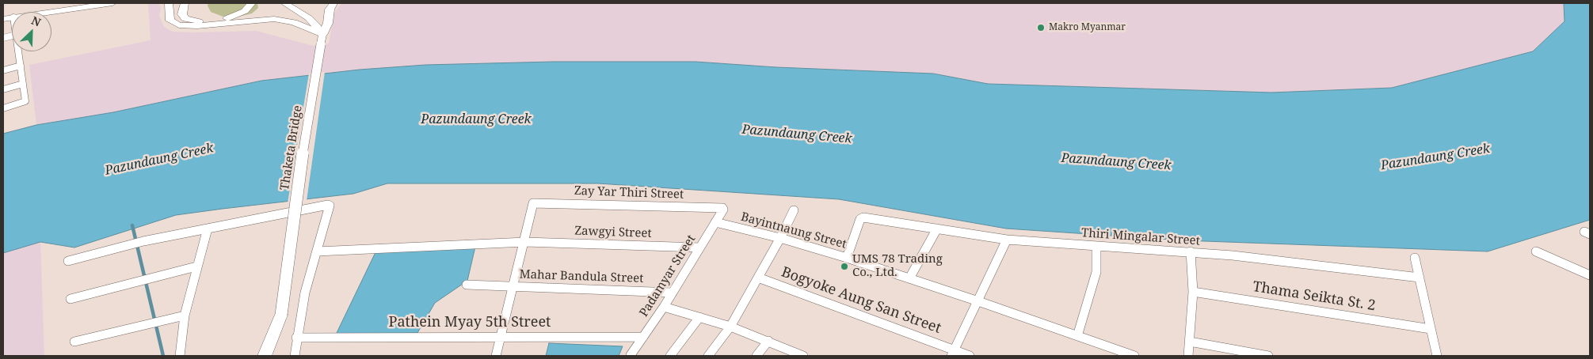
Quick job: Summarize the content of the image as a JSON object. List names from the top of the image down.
{
  "streets": {
    "main road": ["Thaketa Bridge"],
    "street": [
      "Zay Yar Thiri Street",
      "Bayintnaung Street",
      "Zawgyi Street",
      "Thiri Mingalar Street",
      "Padamyar Street",
      "Mahar Bandula Street",
      "Thama Seikta St. 2",
      "Bogyoke Aung San Street",
      "Pathein Myay 5th Street"
    ]
  },
  "crossings": [
    ["Zay Yar Thiri Street", "Zawgyi Street"],
    ["Zay Yar Thiri Street", "Padamyar Street"],
    ["Bayintnaung Street", "Thiri Mingalar Street"],
    ["Bayintnaung Street", "Padamyar Street"],
    ["Zawgyi Street", "Padamyar Street"],
    ["Padamyar Street", "Mahar Bandula Street"],
    ["Padamyar Street", "Pathein Myay 5th Street"]
  ],
  "water": ["Pazundaung Creek"],
  "places": ["Makro Myanmar", "UMS 78 Trading Co., Ltd."],
  "north": "top right"
}
